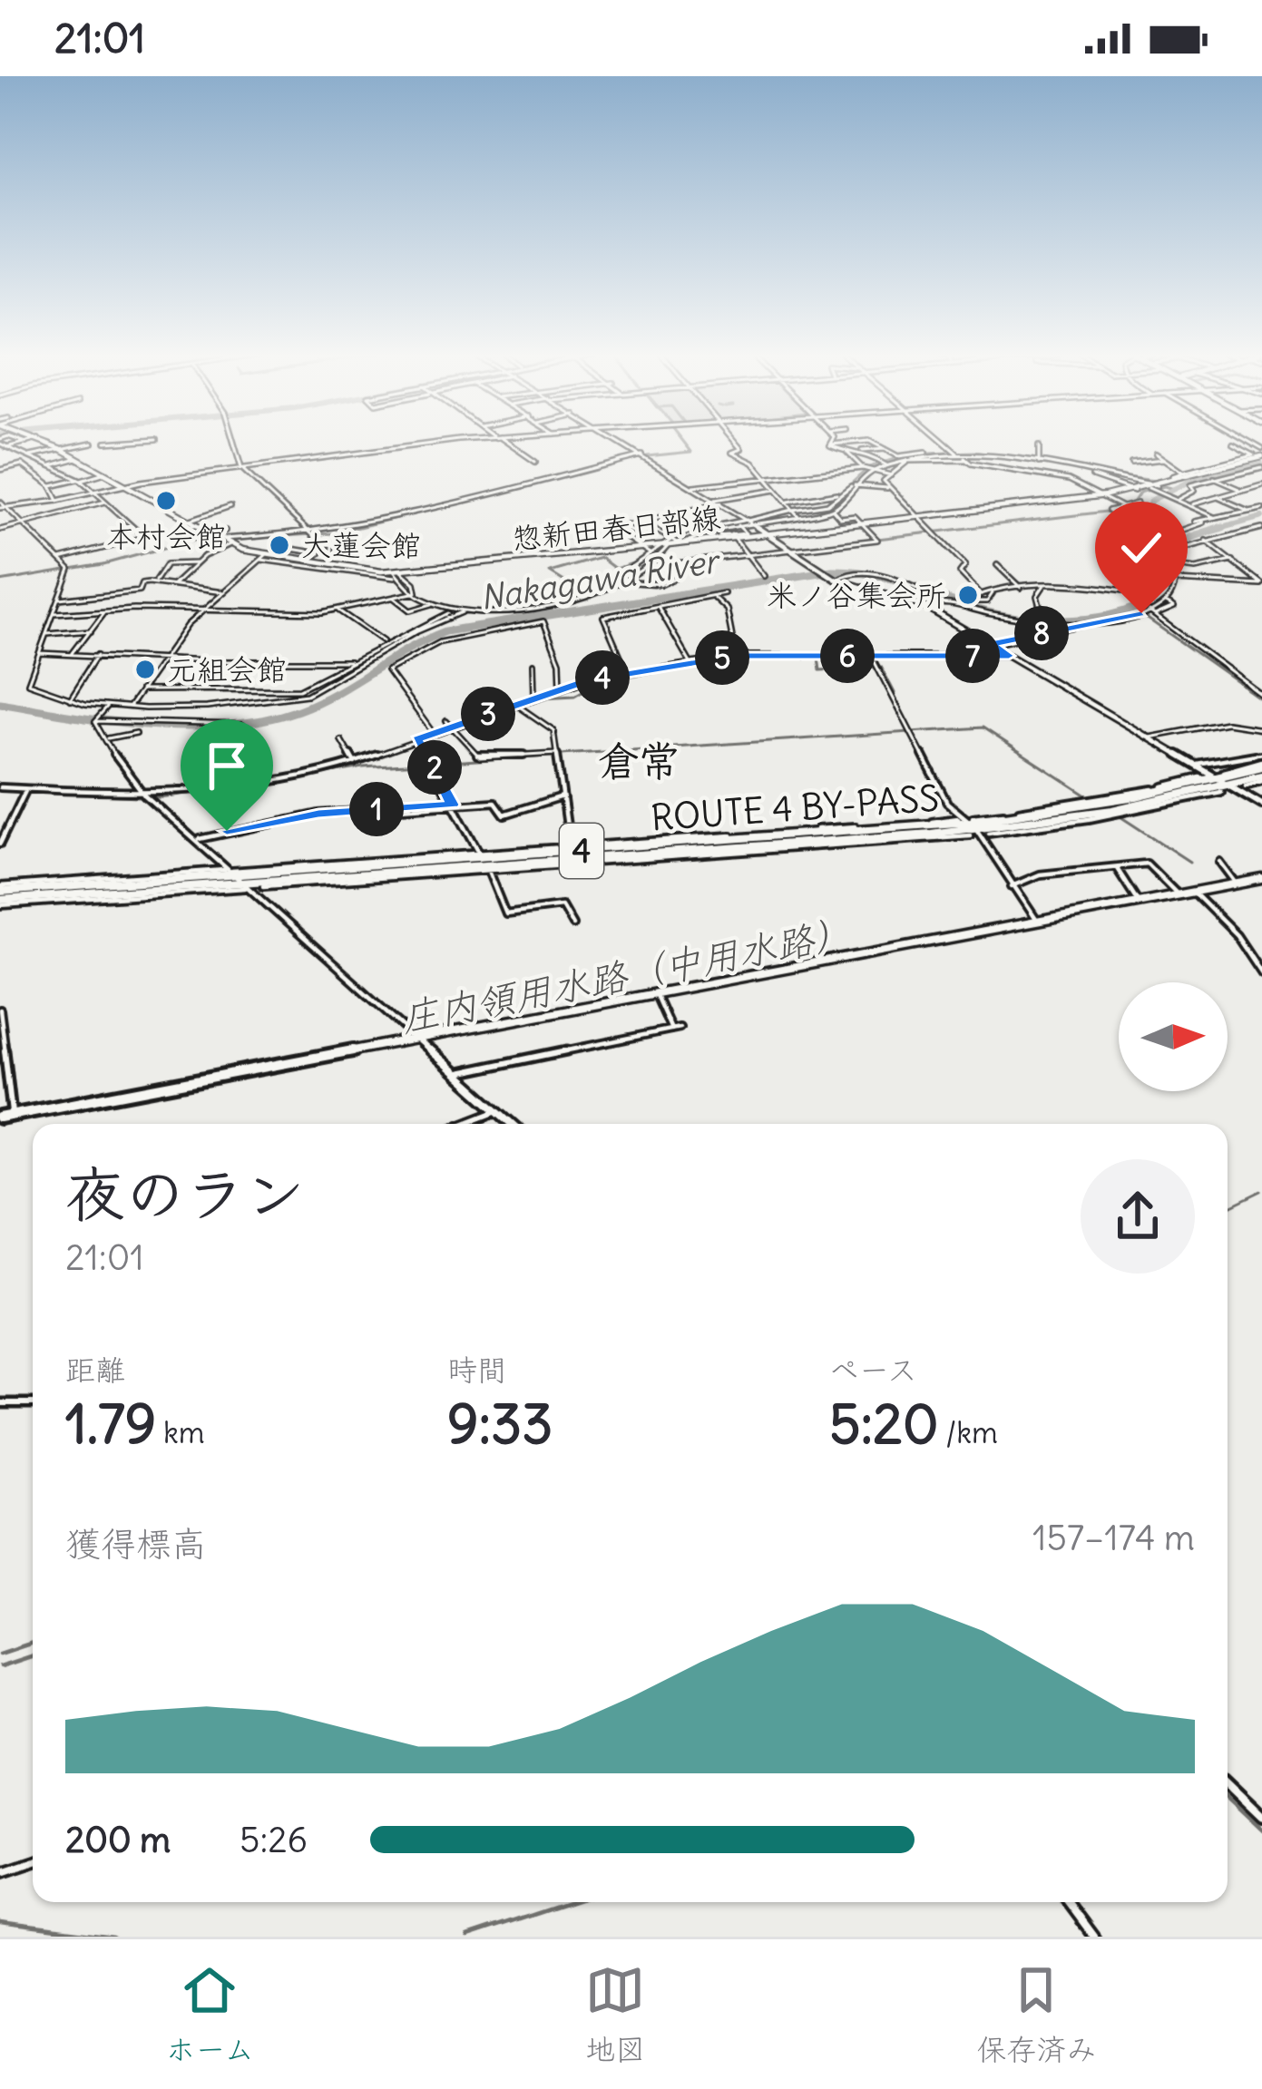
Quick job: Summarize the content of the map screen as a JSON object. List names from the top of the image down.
{
  "streets": {
    "main road": ["惣新田春日部線", "ROUTE 4 BY-PASS", "4"]
  },
  "districts": ["倉常"],
  "water": ["Nakagawa River", "庄内領用水路（中用水路）"],
  "places": [
    "本村会館",
    "大蓮会館",
    "米ノ谷集会所",
    "元組会館"
  ],
  "north": "right",
  "page": {
    "status": "21:01",
    "pins": [
      "8",
      "6",
      "7",
      "5",
      "4",
      "3",
      "2",
      "1"
    ],
    "heading": ["夜のラン", "21:01"],
    "stats": [
      ["距離", "1.79 km"],
      ["時間", "9:33"],
      ["ペース", "5:20 /km"]
    ],
    "chart": ["獲得標高", "157–174 m"],
    "list": [
      {
        "name": "200 m",
        "note": "5:26"
      }
    ],
    "tabs": ["ホーム", "地図", "保存済み"]
  }
}
